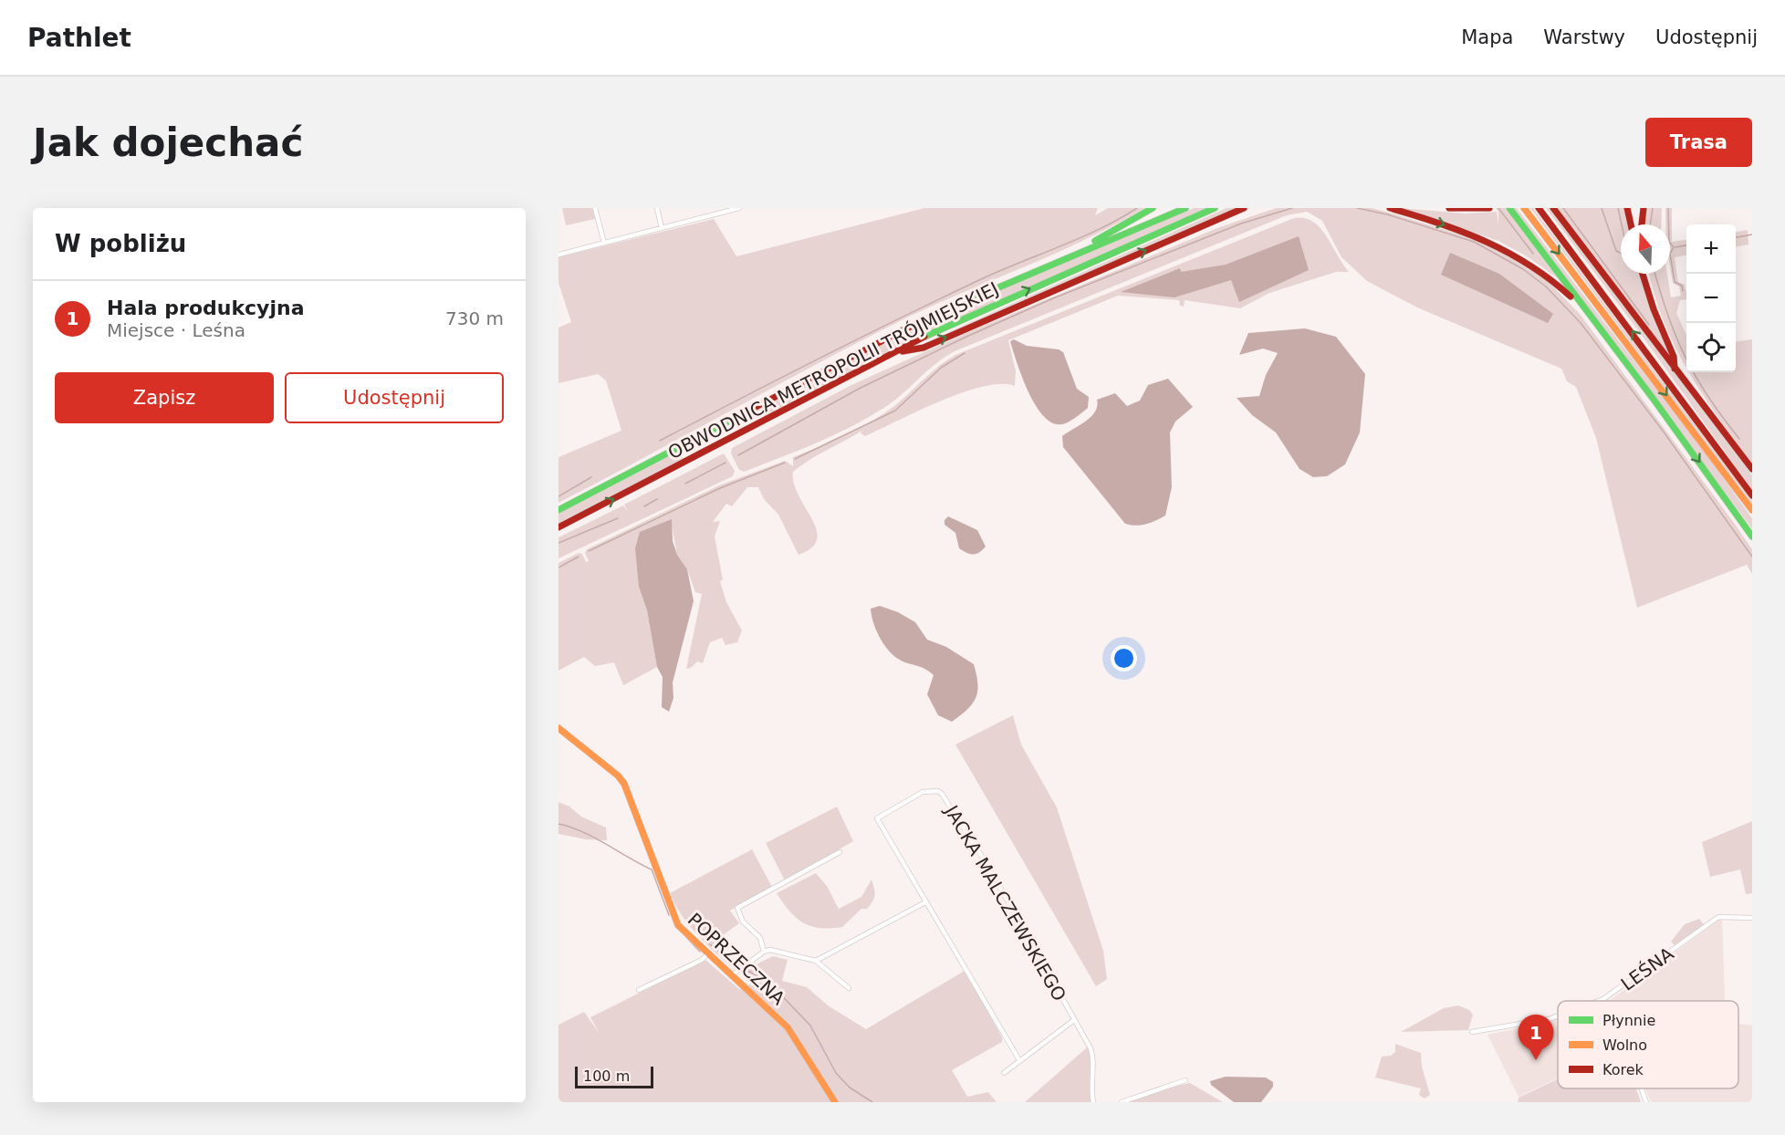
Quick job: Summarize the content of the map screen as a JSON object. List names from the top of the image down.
{
  "streets": {
    "main road": ["OBWODNICA METROPOLII TRÓJMIEJSKIEJ", "POPRZECZNA"],
    "street": ["JACKA MALCZEWSKIEGO", "LEŚNA"]
  },
  "legend": ["Płynnie", "Wolno", "Korek"],
  "scale_bar": "100 m",
  "north": "top",
  "page": {
    "header": "Pathlet",
    "nav": ["Mapa", "Warstwy", "Udostępnij"],
    "buttons": [
      "Trasa",
      ["Zapisz", "Udostępnij"]
    ],
    "title": "Jak dojechać",
    "heading": "W pobliżu",
    "map_buttons": ["+", "−"],
    "list": [
      {
        "mark": "1",
        "name": "Hala produkcyjna",
        "note": "Miejsce · Leśna",
        "value": "730 m"
      }
    ],
    "pins": "1",
    "scale": "100 m"
  }
}
